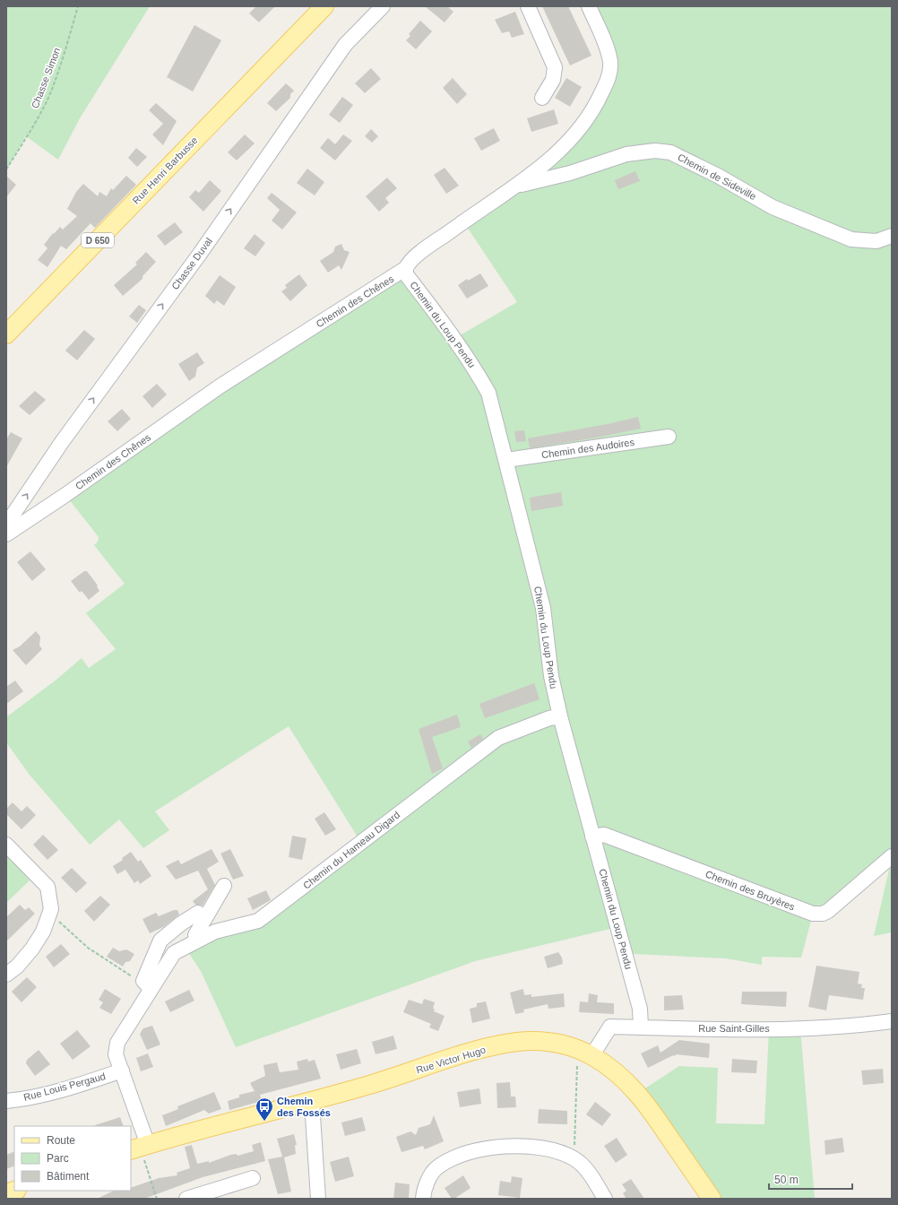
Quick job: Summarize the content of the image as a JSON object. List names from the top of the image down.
{
  "streets": {
    "main road": ["Rue Henri Barbusse", "D 650", "Rue Victor Hugo"],
    "street": [
      "Chemin de Sideville",
      "Chasse Duval",
      "Chemin des Chênes",
      "Chemin du Loup Pendu",
      "Chemin des Audoires",
      "Chemin du Hameau Digard",
      "Chemin des Bruyères",
      "Rue Saint-Gilles",
      "Rue Louis Pergaud"
    ],
    "path": ["Chasse Simon"]
  },
  "crossings": [
    ["Chemin de Sideville", "Chemin des Chênes"],
    ["Chemin des Chênes", "Chemin du Loup Pendu"],
    ["Chemin du Loup Pendu", "Chemin des Audoires"],
    ["Chemin du Loup Pendu", "Chemin du Hameau Digard"],
    ["Chemin du Loup Pendu", "Chemin des Bruyères"],
    ["Chemin du Loup Pendu", "Rue Saint-Gilles"],
    ["Chemin du Hameau Digard", "Rue Victor Hugo"],
    ["Chemin du Hameau Digard", "Rue Louis Pergaud"],
    ["Rue Saint-Gilles", "Rue Victor Hugo"]
  ],
  "one_way": ["Chasse Duval"],
  "places": {
    "bus stop": ["Chemin des Fossés"]
  },
  "legend": ["Route", "Parc", "Bâtiment"],
  "scale_bar": "50 m"
}
